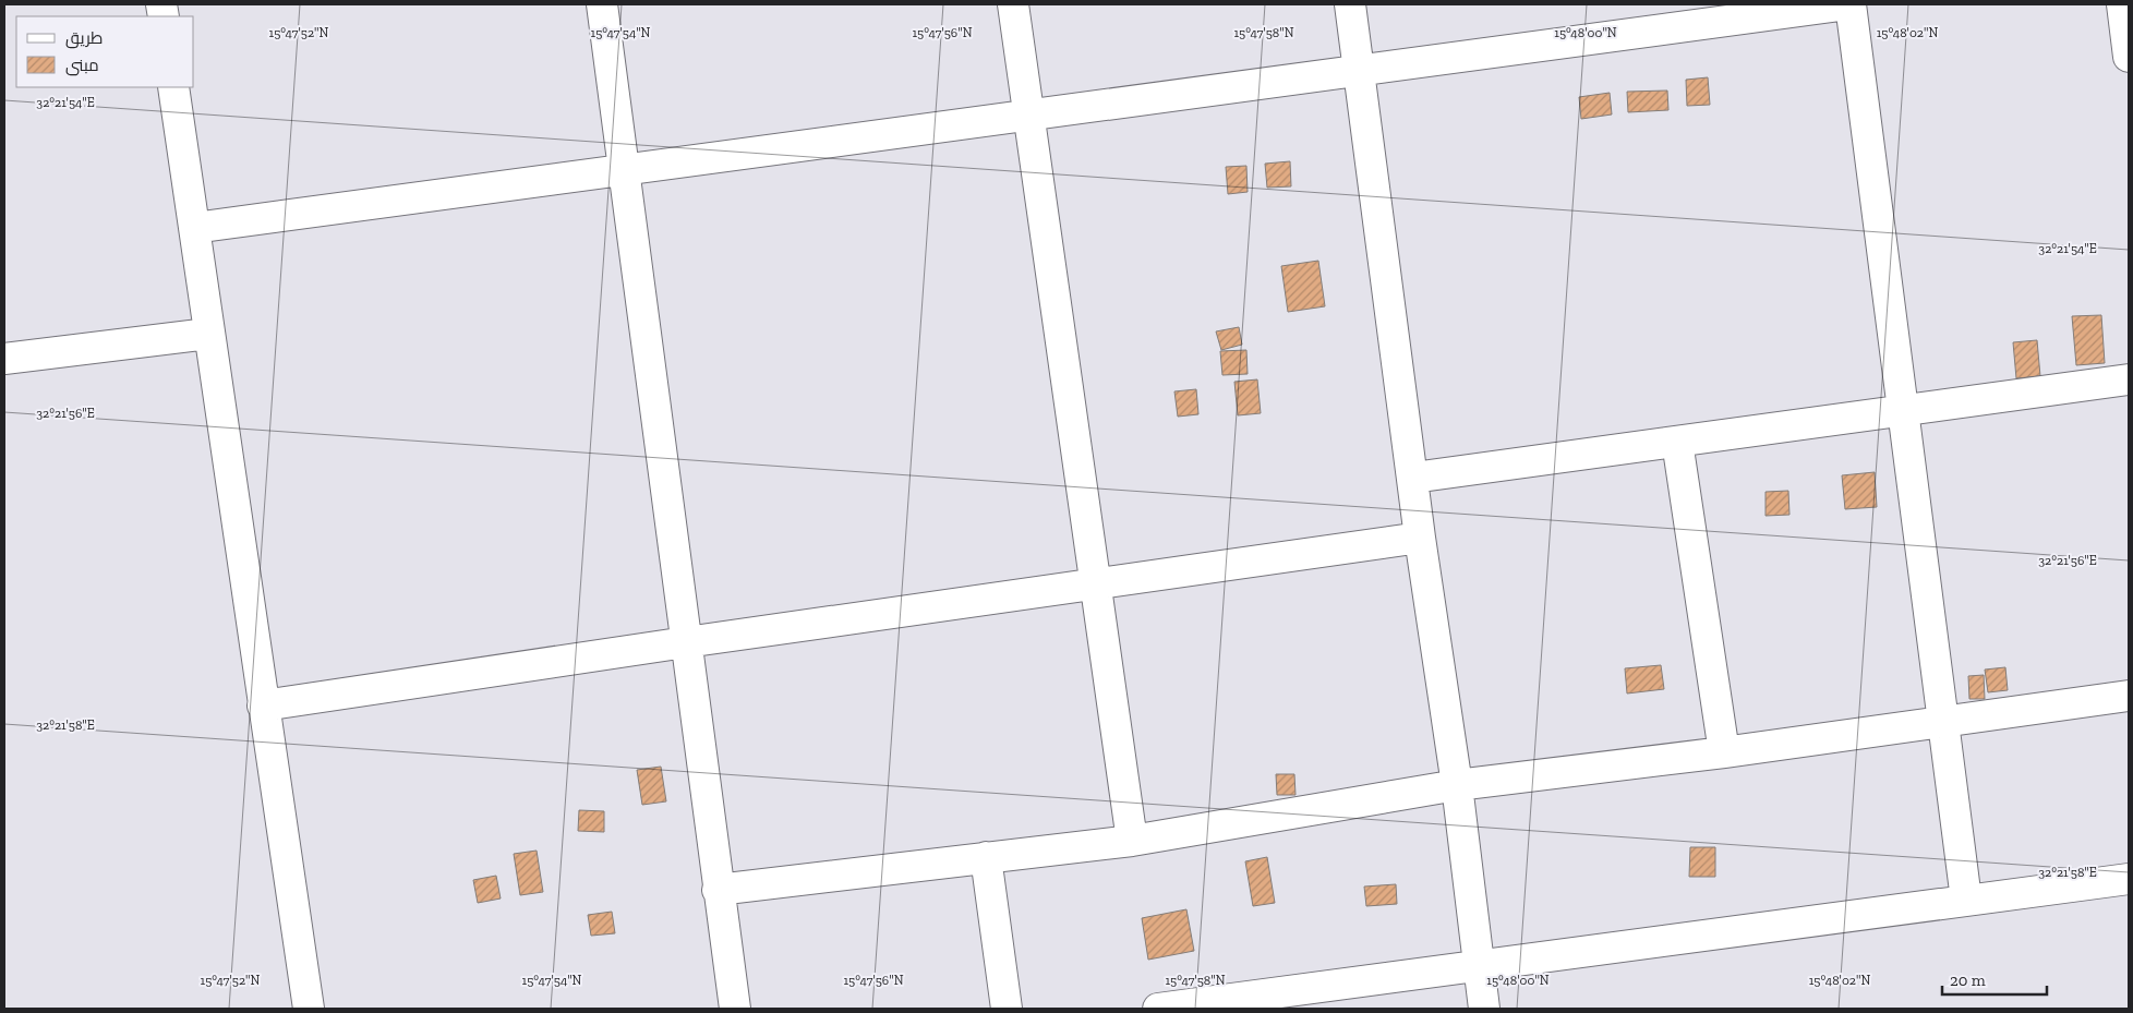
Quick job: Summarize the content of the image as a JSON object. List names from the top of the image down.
{
  "legend": ["طريق", "مبنى"],
  "scale_bar": "20 m",
  "coordinates": [
    "15°47'52\"N",
    "15°47'54\"N",
    "15°47'56\"N",
    "15°47'58\"N",
    "15°48'00\"N",
    "15°48'02\"N",
    "32°21'54\"E",
    "32°21'56\"E",
    "32°21'58\"E"
  ]
}
